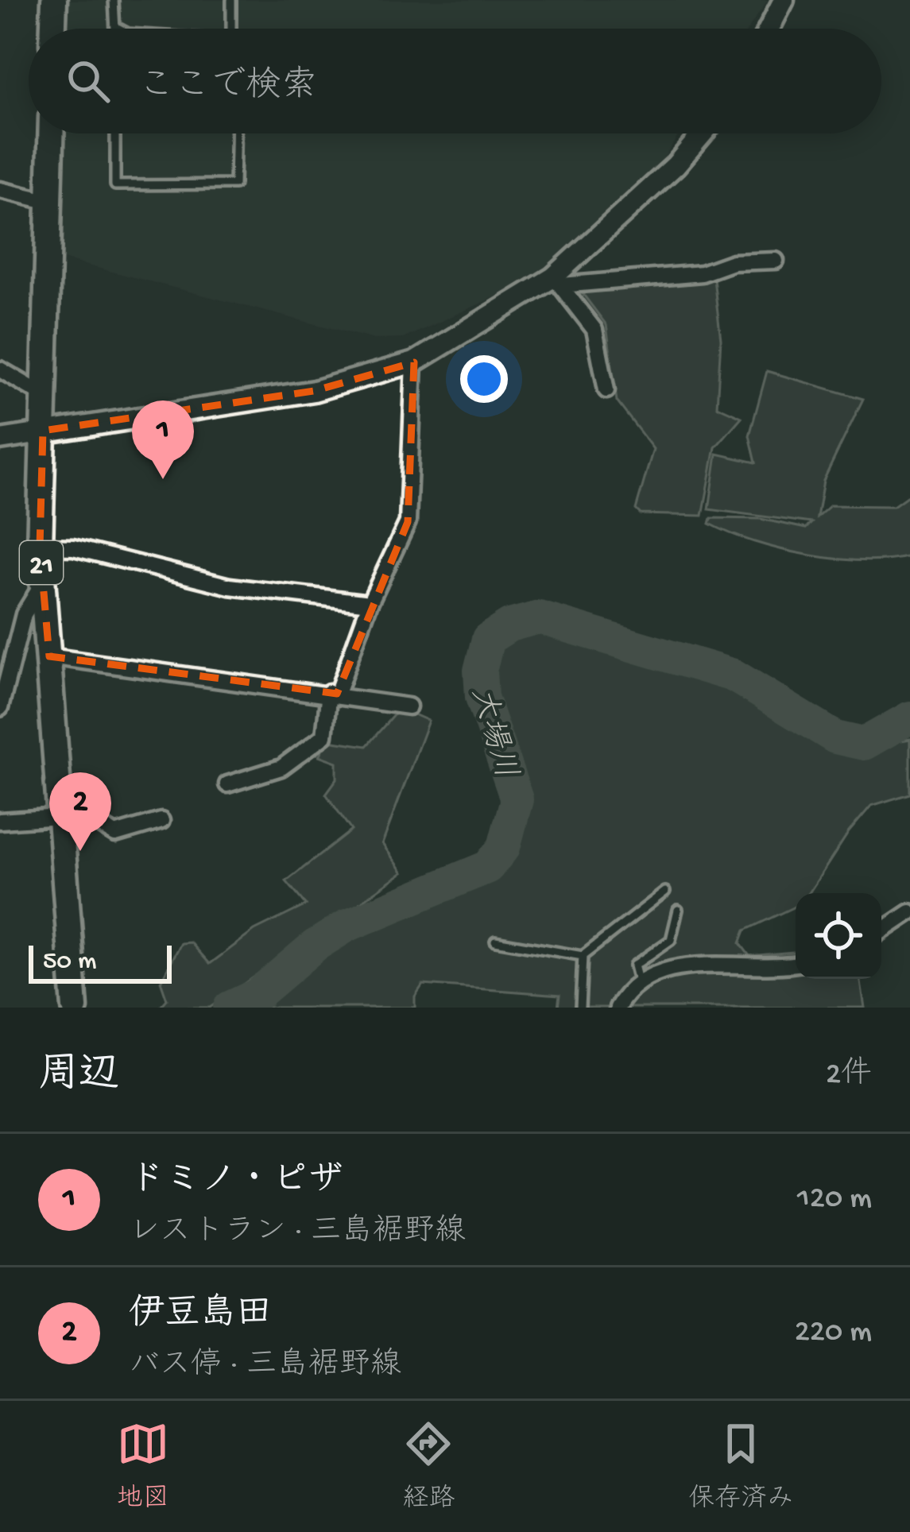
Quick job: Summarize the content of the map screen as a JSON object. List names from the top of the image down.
{
  "streets": {
    "main road": ["21"]
  },
  "water": ["大場川"],
  "scale_bar": "50 m",
  "page": {
    "search": "ここで検索",
    "pins": ["1", "2"],
    "scale": "50 m",
    "heading": ["周辺", "2件"],
    "list": [
      {
        "mark": "1",
        "name": "ドミノ・ピザ",
        "note": "レストラン · 三島裾野線",
        "value": "120 m"
      },
      {
        "mark": "2",
        "name": "伊豆島田",
        "note": "バス停 · 三島裾野線",
        "value": "220 m"
      }
    ],
    "nav": ["地図", "経路", "保存済み"]
  }
}
